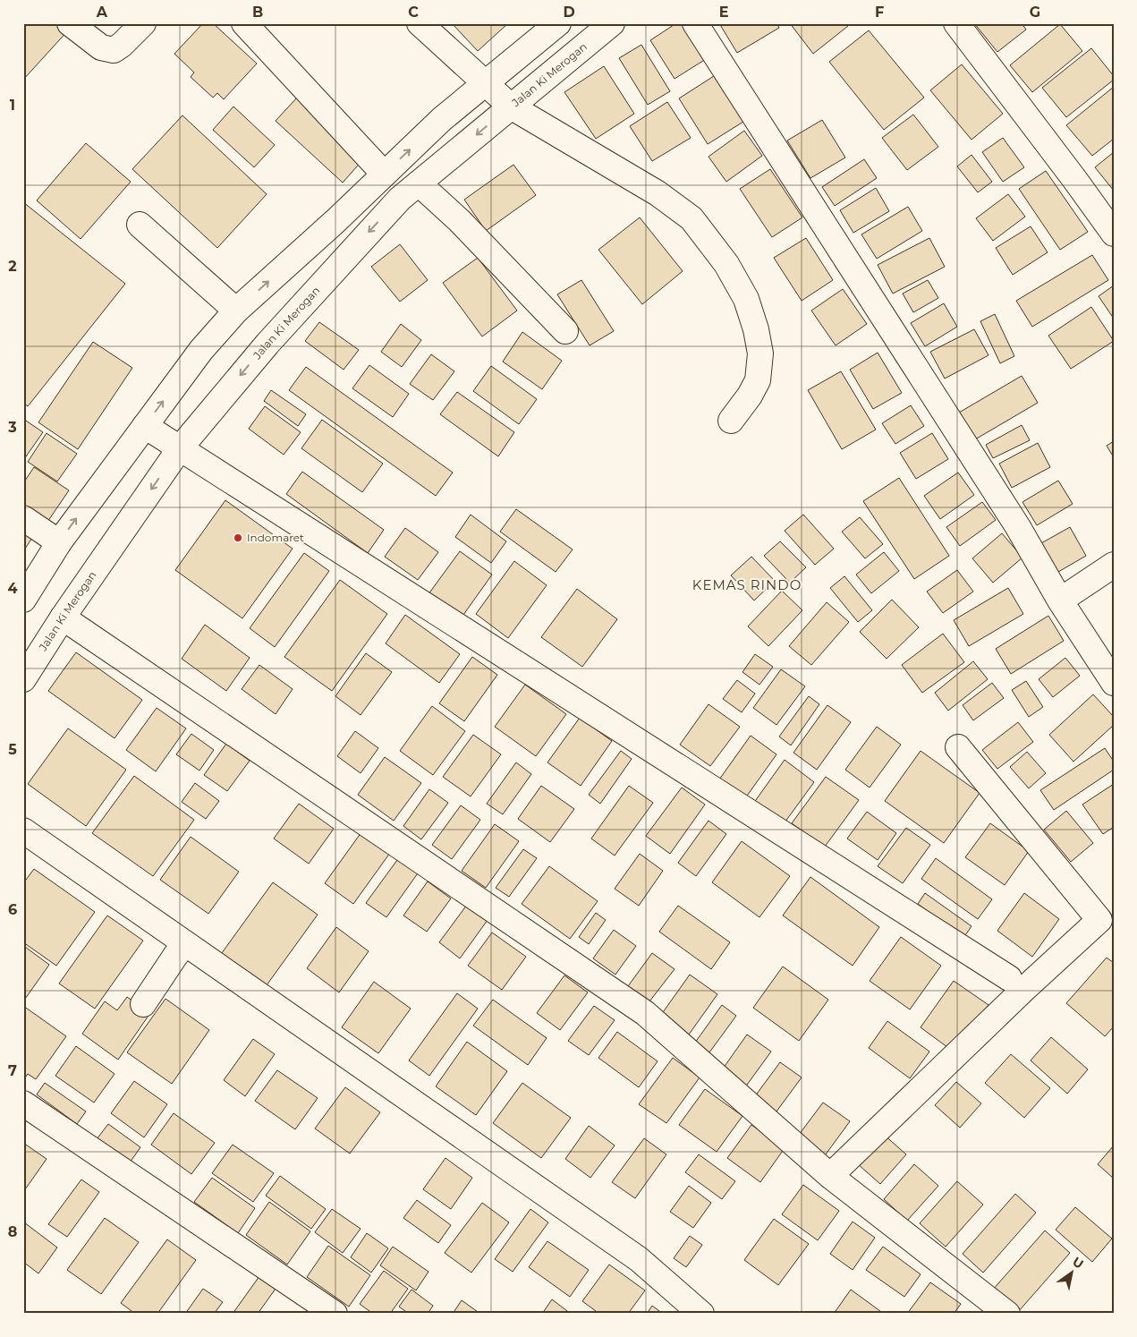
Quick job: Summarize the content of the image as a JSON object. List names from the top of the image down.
{
  "streets": {
    "main road": ["Jalan Ki Merogan"]
  },
  "districts": ["KEMAS RINDO"],
  "places": ["Indomaret"],
  "north": "top right",
  "grid": {
    "columns": [
      "A",
      "B",
      "C",
      "D",
      "E",
      "F",
      "G"
    ],
    "rows": [
      "1",
      "2",
      "3",
      "4",
      "5",
      "6",
      "7",
      "8"
    ]
  }
}
